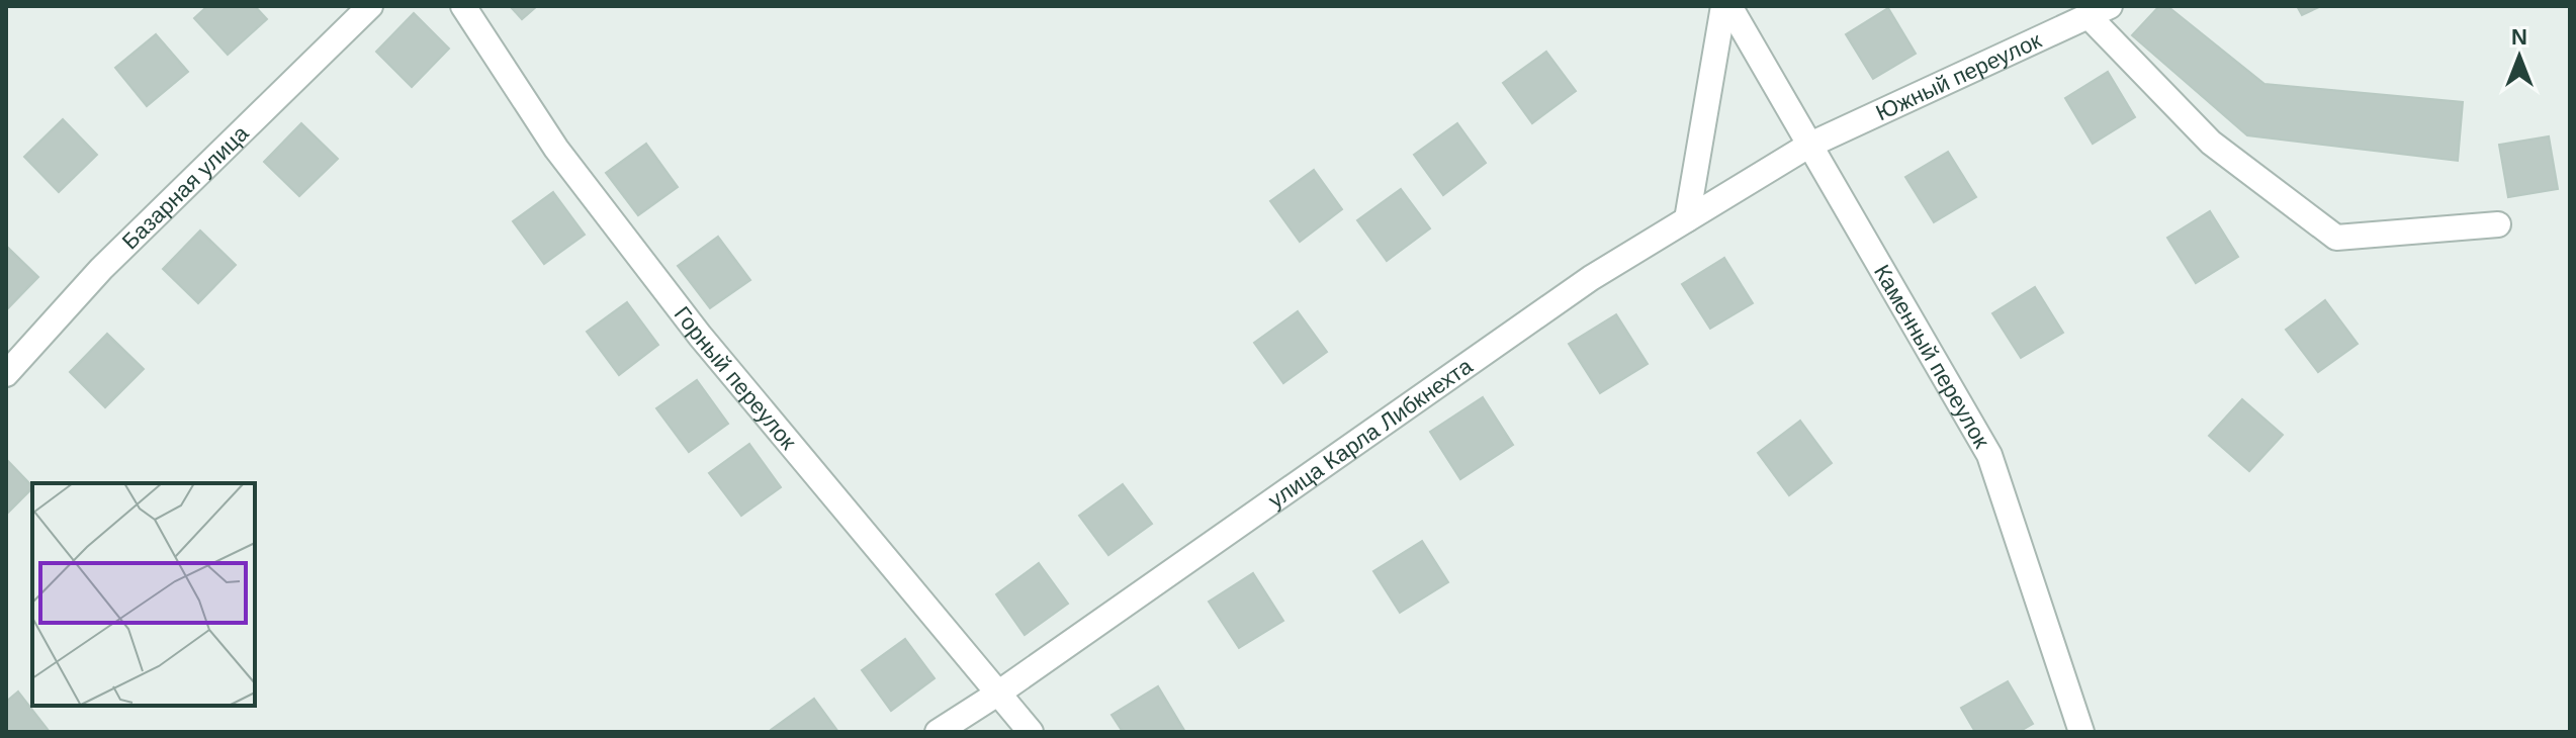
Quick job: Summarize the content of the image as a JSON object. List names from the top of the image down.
{
  "streets": {
    "street": [
      "Южный переулок",
      "Базарная улица",
      "Каменный переулок",
      "Горный переулок",
      "улица Карла Либкнехта"
    ]
  },
  "crossings": [
    ["Южный переулок", "Каменный переулок"],
    ["Южный переулок", "улица Карла Либкнехта"],
    ["Каменный переулок", "улица Карла Либкнехта"],
    ["Горный переулок", "улица Карла Либкнехта"]
  ],
  "north": "top"
}
